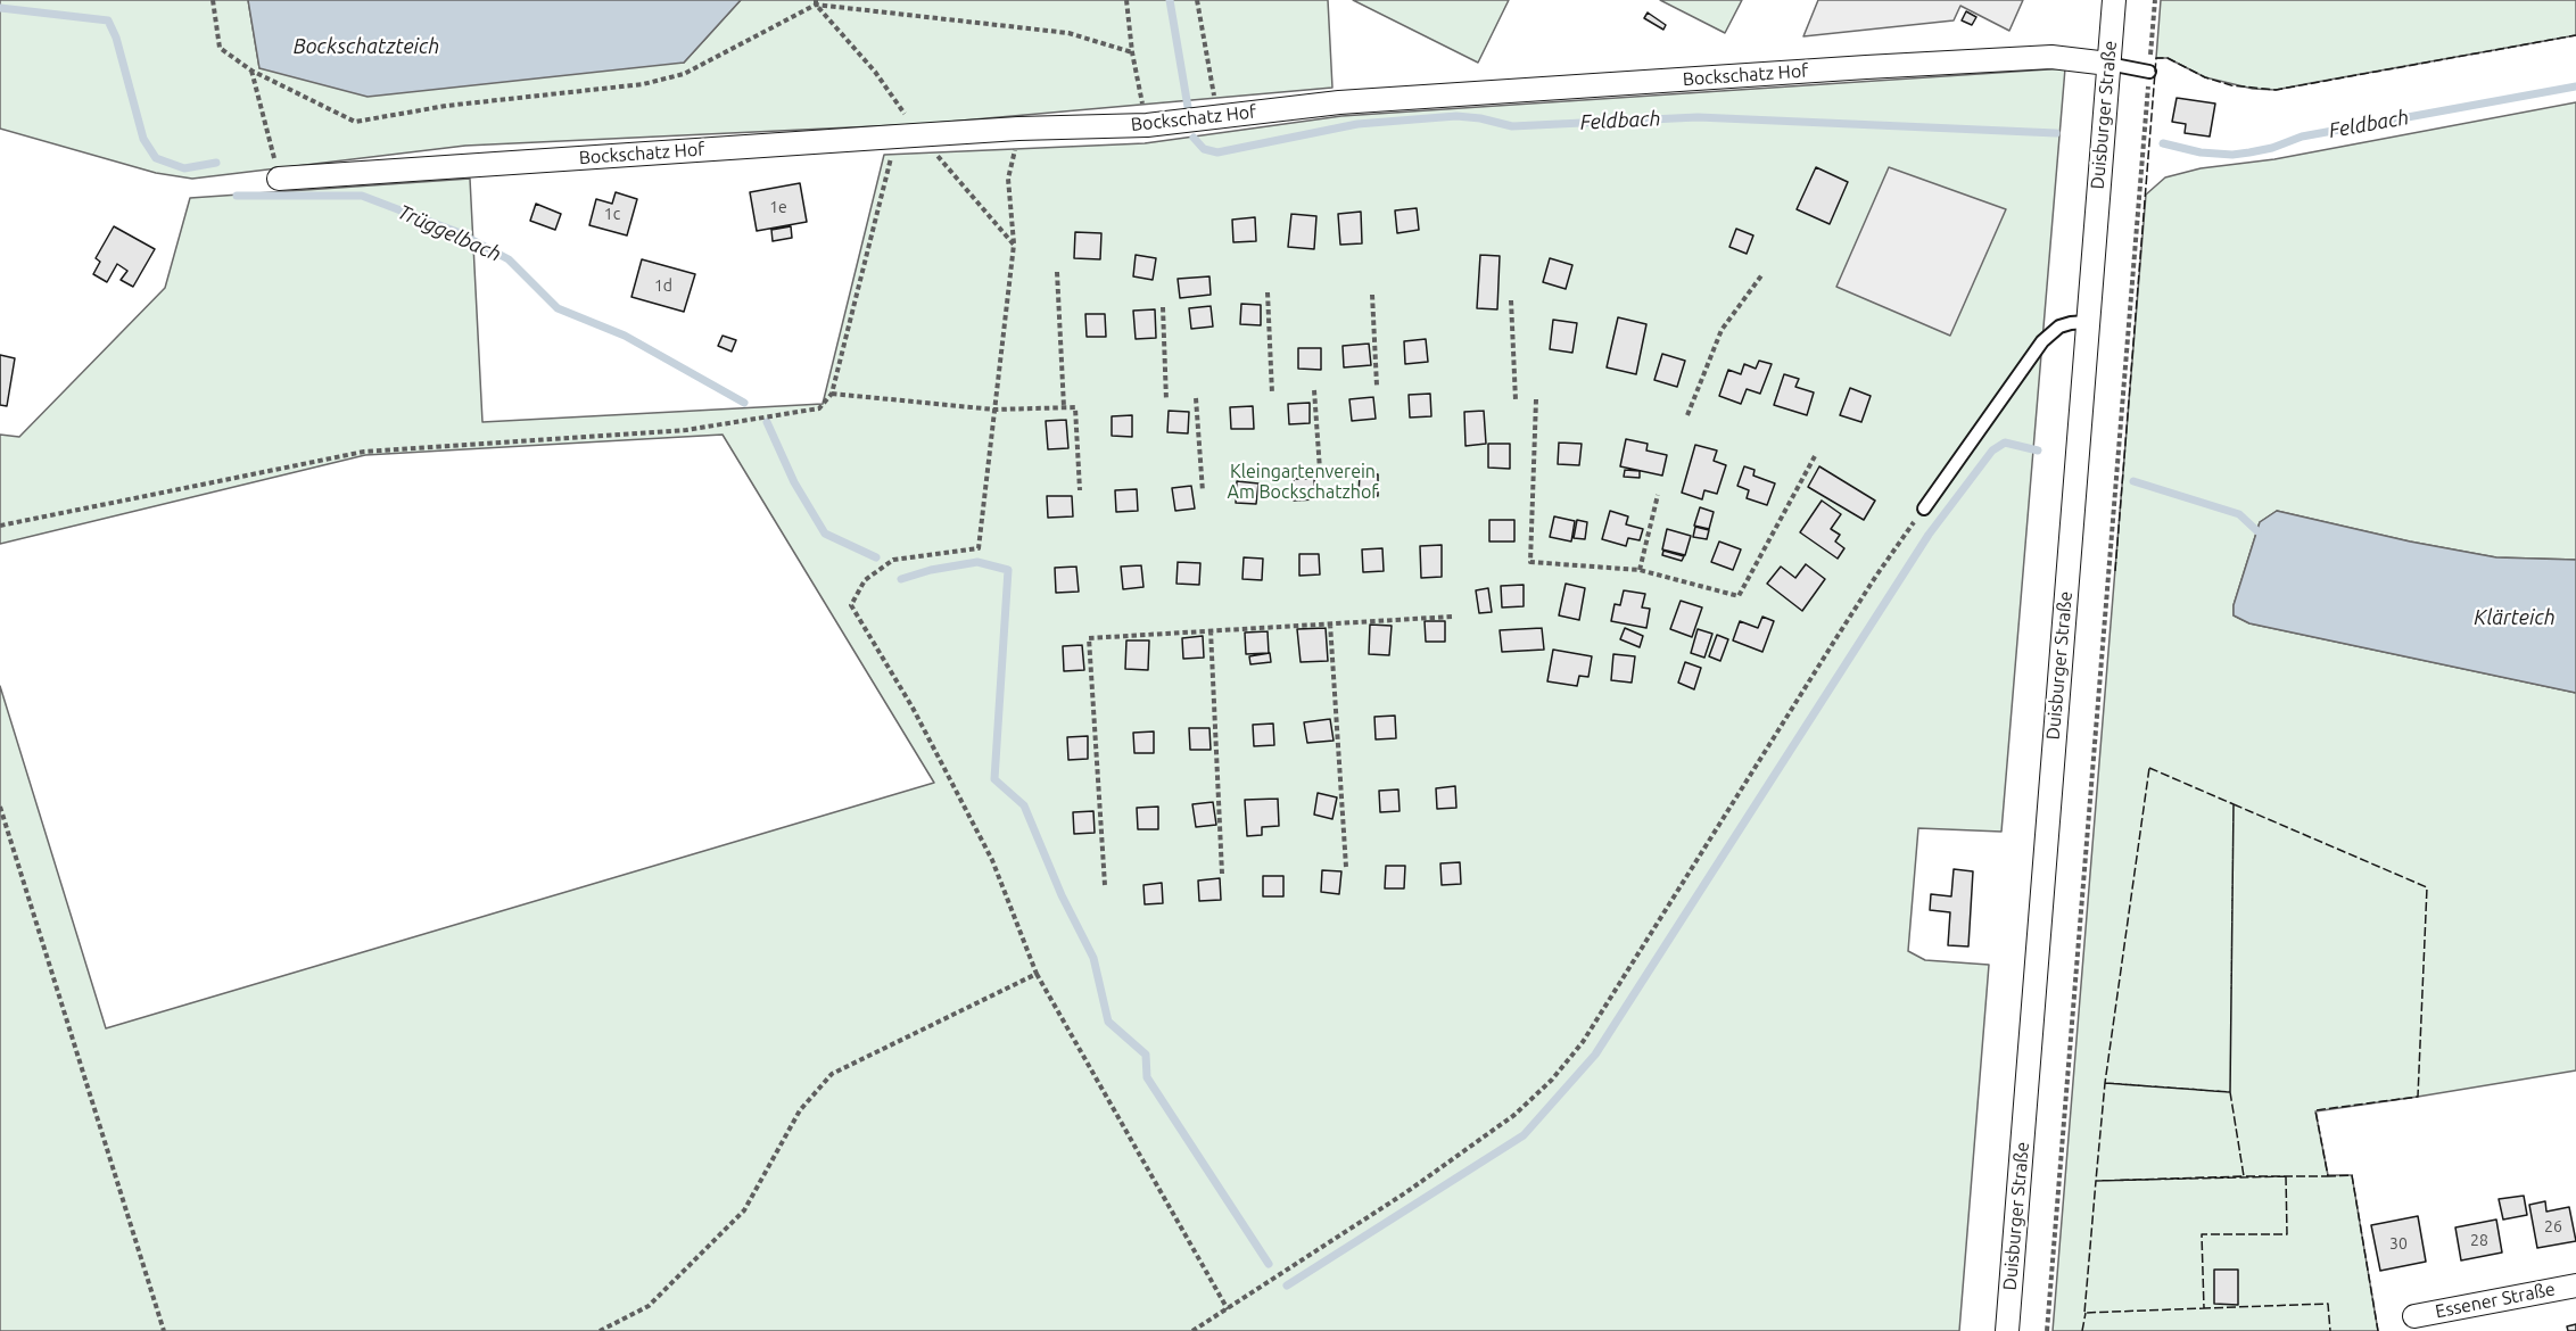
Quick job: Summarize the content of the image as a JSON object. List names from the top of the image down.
{
  "streets": {
    "street": ["Bockschatz Hof", "Duisburger Straße", "Essener Straße"]
  },
  "crossings": [
    ["Bockschatz Hof", "Duisburger Straße"]
  ],
  "water": [
    "Bockschatzteich",
    "Feldbach",
    "Trüggelbach",
    "Klärteich"
  ],
  "parks": ["Kleingartenverein Am Bockschatzhof"],
  "house_numbers": [
    "1e",
    "1c",
    "1d",
    "26",
    "28",
    "30"
  ]
}
